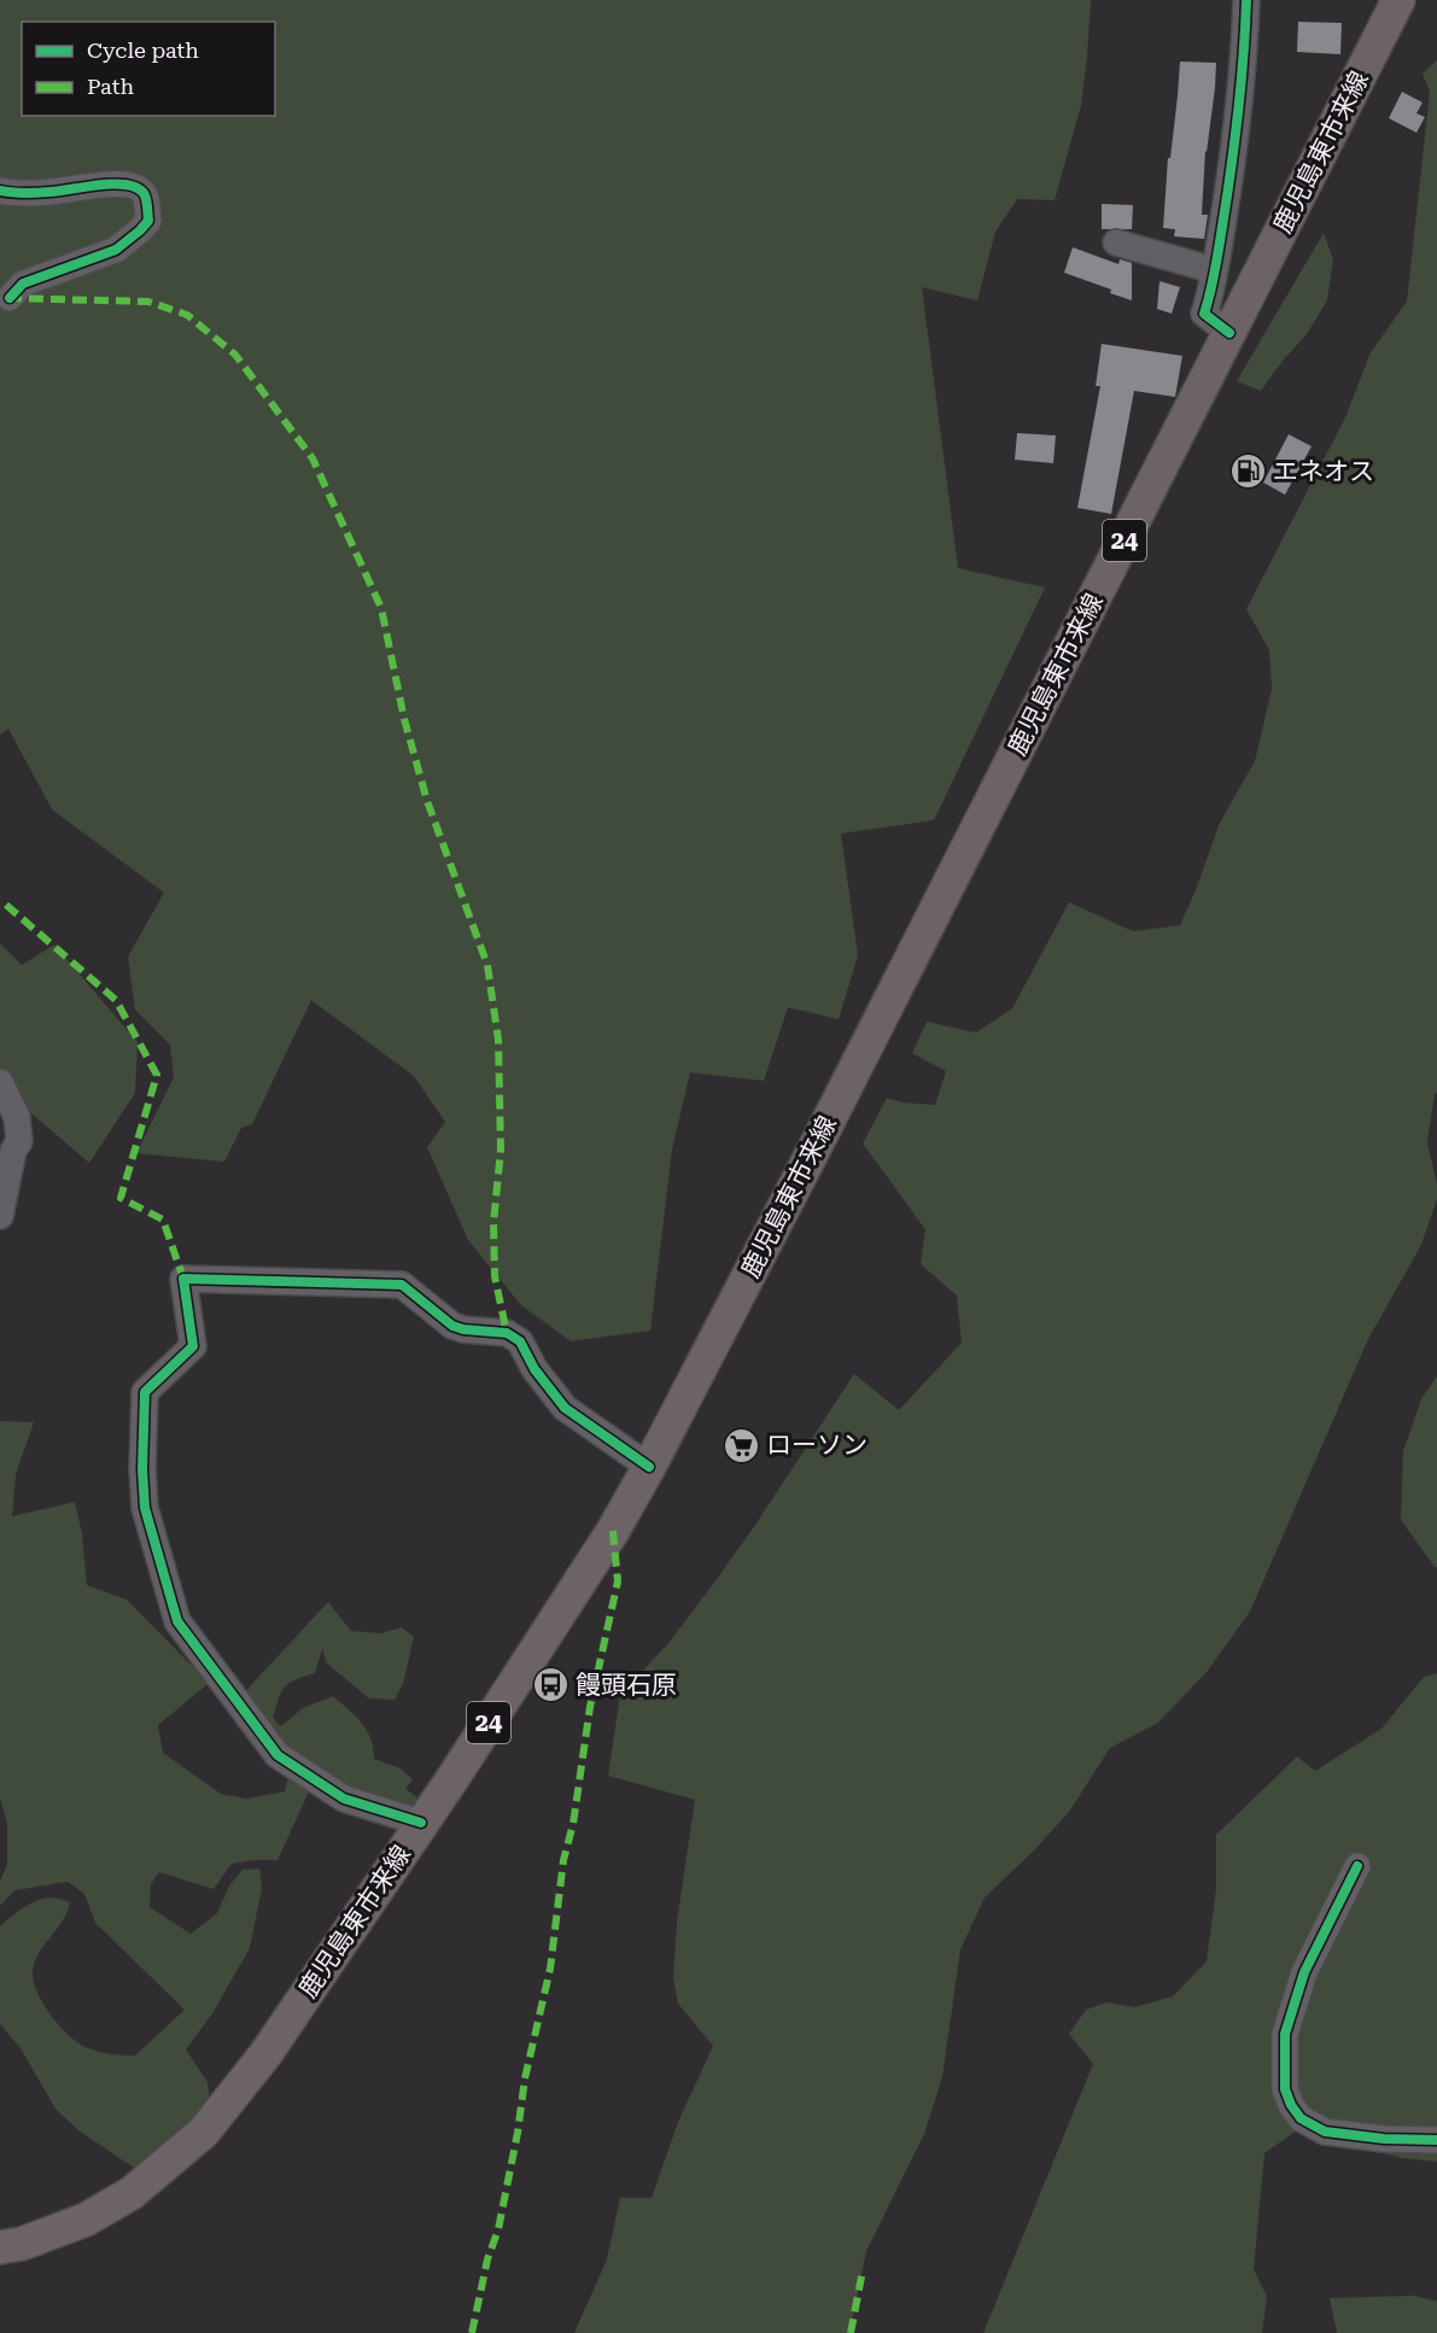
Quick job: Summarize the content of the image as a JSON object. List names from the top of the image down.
{
  "streets": {
    "main road": ["鹿児島東市来線", "24"]
  },
  "places": {
    "fuel station": ["エネオス"],
    "supermarket": ["ローソン"],
    "bus stop": ["饅頭石原"]
  },
  "legend": ["Cycle path", "Path"]
}
